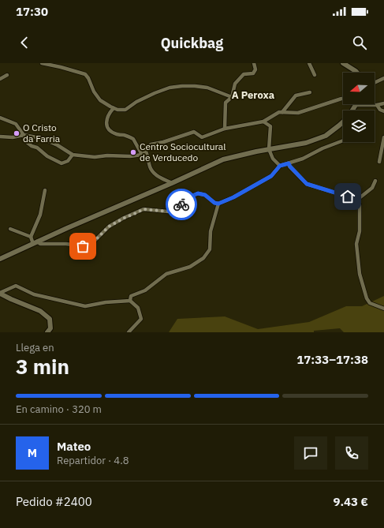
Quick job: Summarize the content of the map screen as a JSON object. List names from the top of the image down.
{
  "districts": ["A Peroxa"],
  "places": ["O Cristo da Farria", "Centro Sociocultural de Verducedo"],
  "north": "left",
  "page": {
    "status": "17:30",
    "header": "Quickbag",
    "heading": ["3 min", "Llega en", "17:33–17:38"],
    "panel": [
      "Mateo",
      "Repartidor · 4.8",
      "Pedido #2400",
      "9.43 €"
    ],
    "bar": "En camino · 320 m",
    "round": "M"
  }
}
